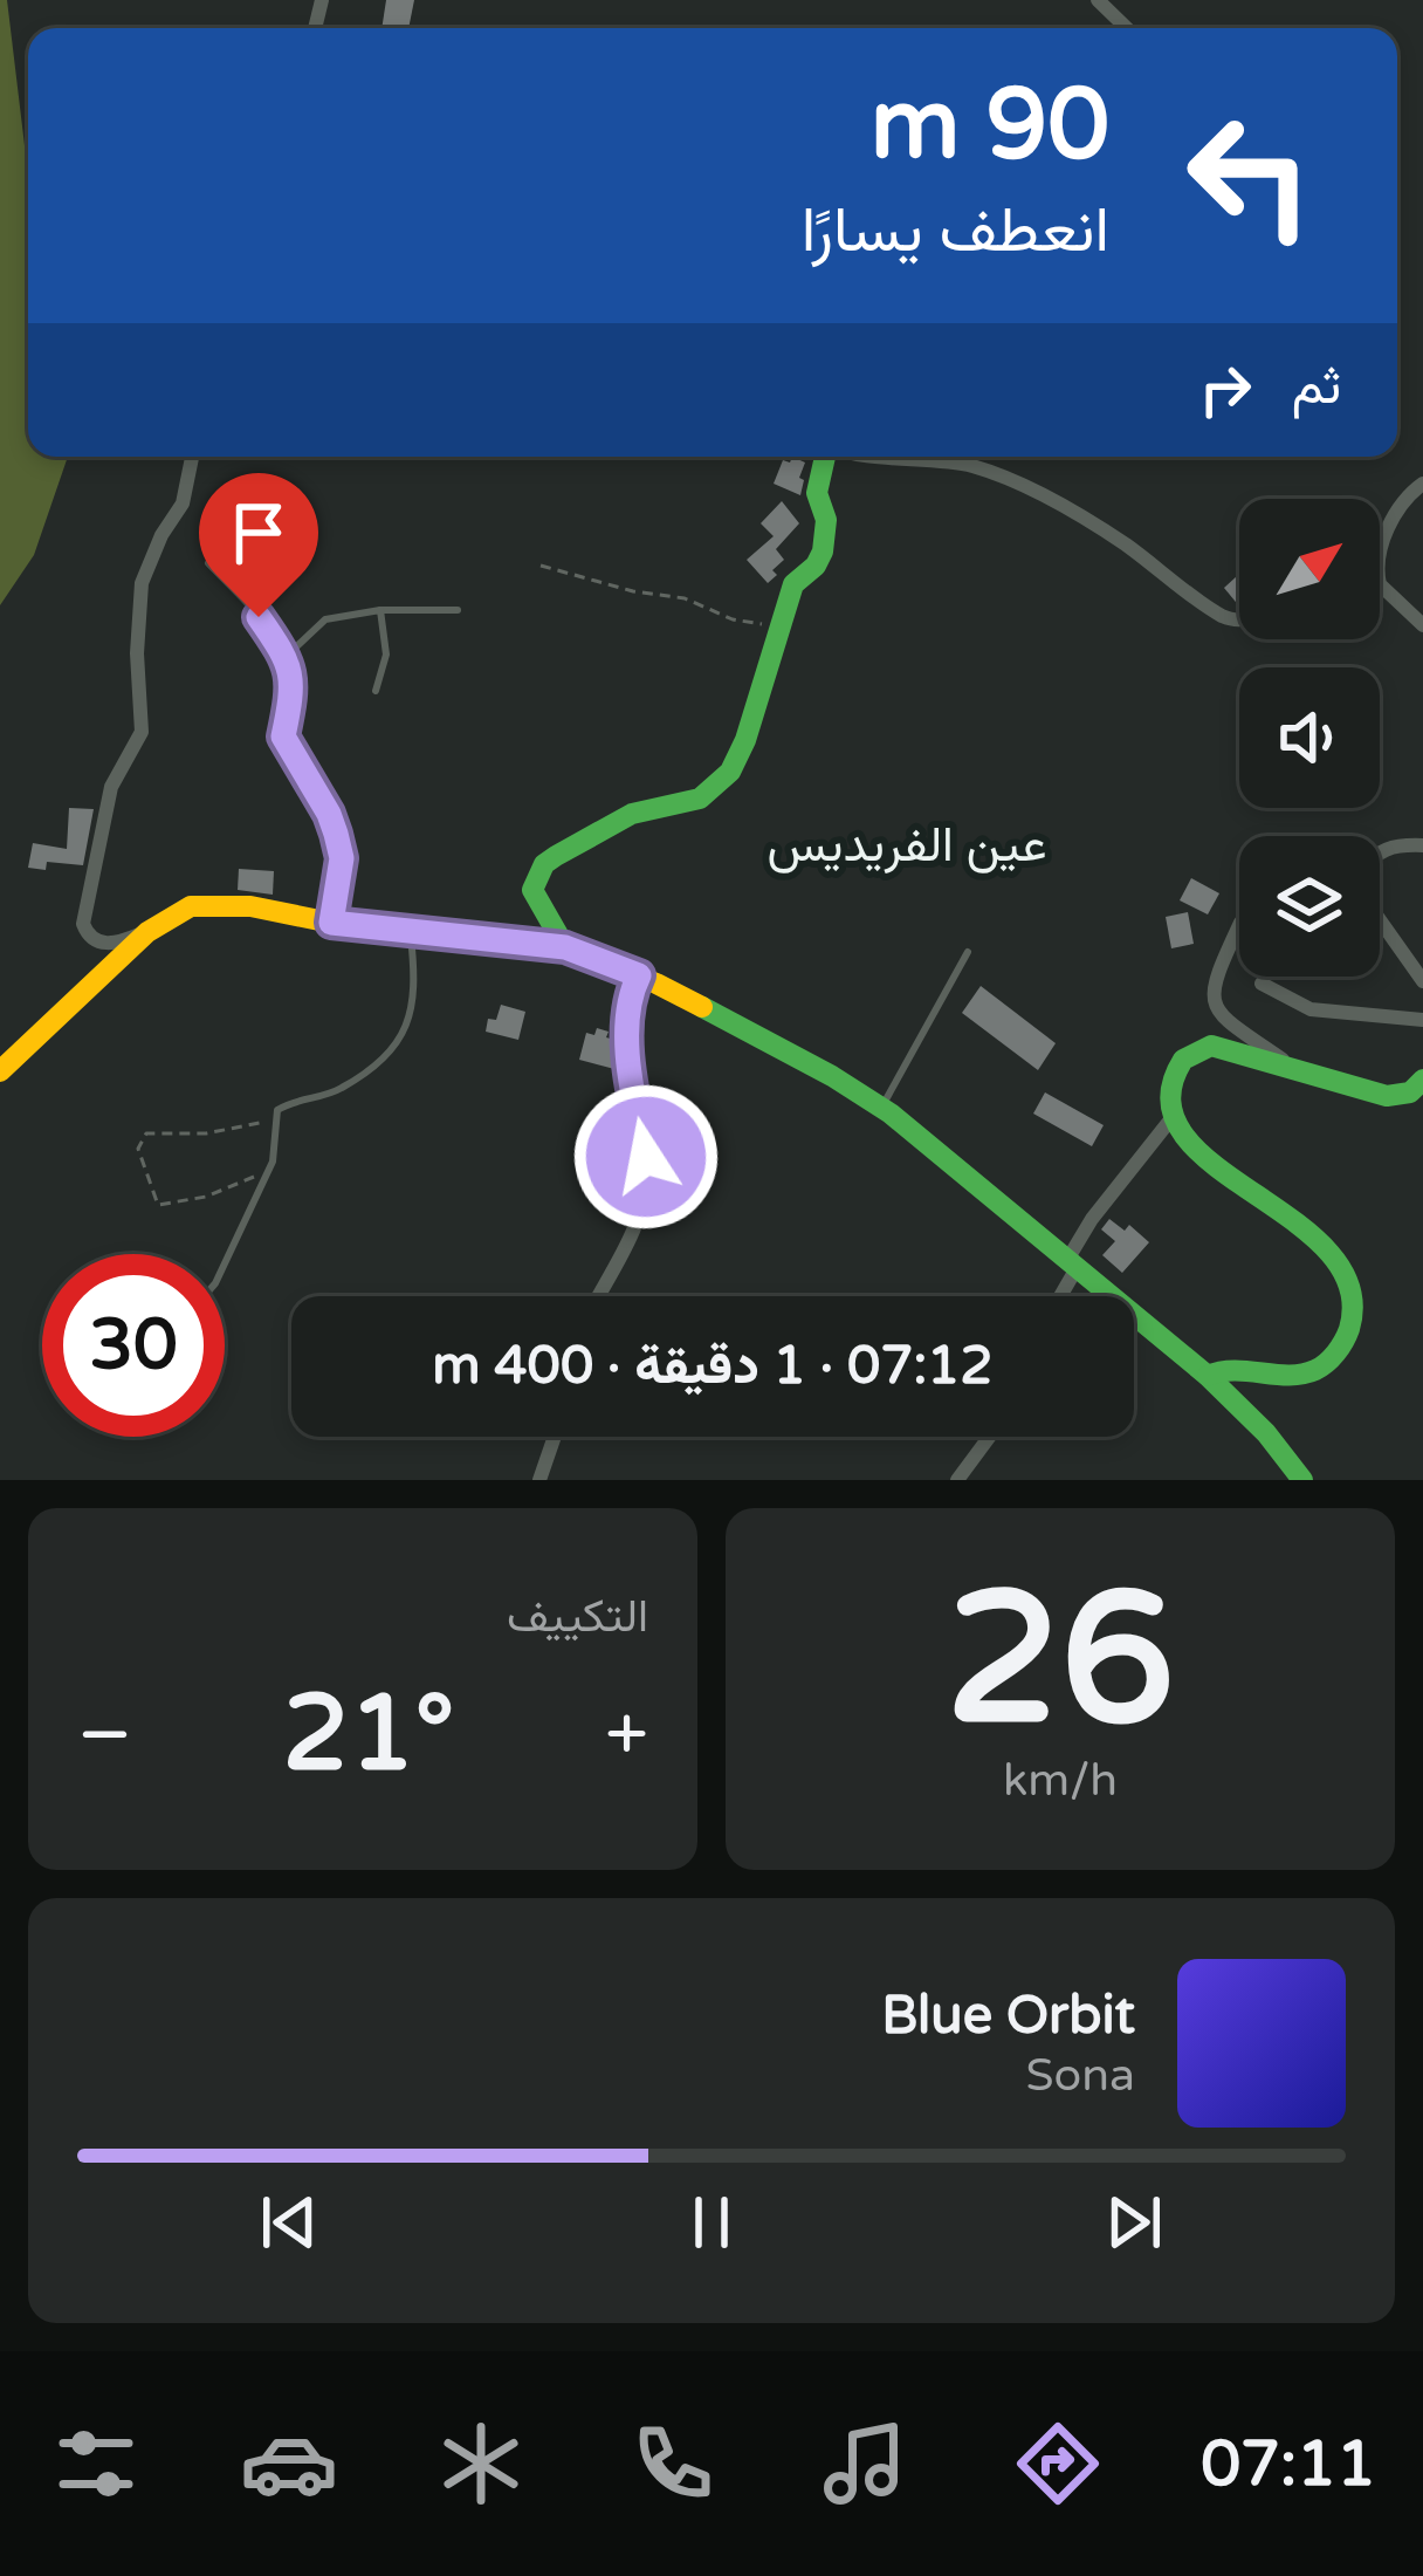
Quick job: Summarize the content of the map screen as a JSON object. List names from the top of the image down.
{
  "districts": ["عين الفريديس"],
  "north": "top right",
  "page": {
    "turn": ["90 m", "انعطف يسارًا"],
    "then": "ثم",
    "limit": "30",
    "trip": "07:12 · 1 دقيقة · 400 m",
    "tile": [
      ["26", "km/h"],
      "التكييف"
    ],
    "heat": ["−", "21°", "+"],
    "song": ["Blue Orbit", "Sona"],
    "tabs": "07:11"
  }
}
